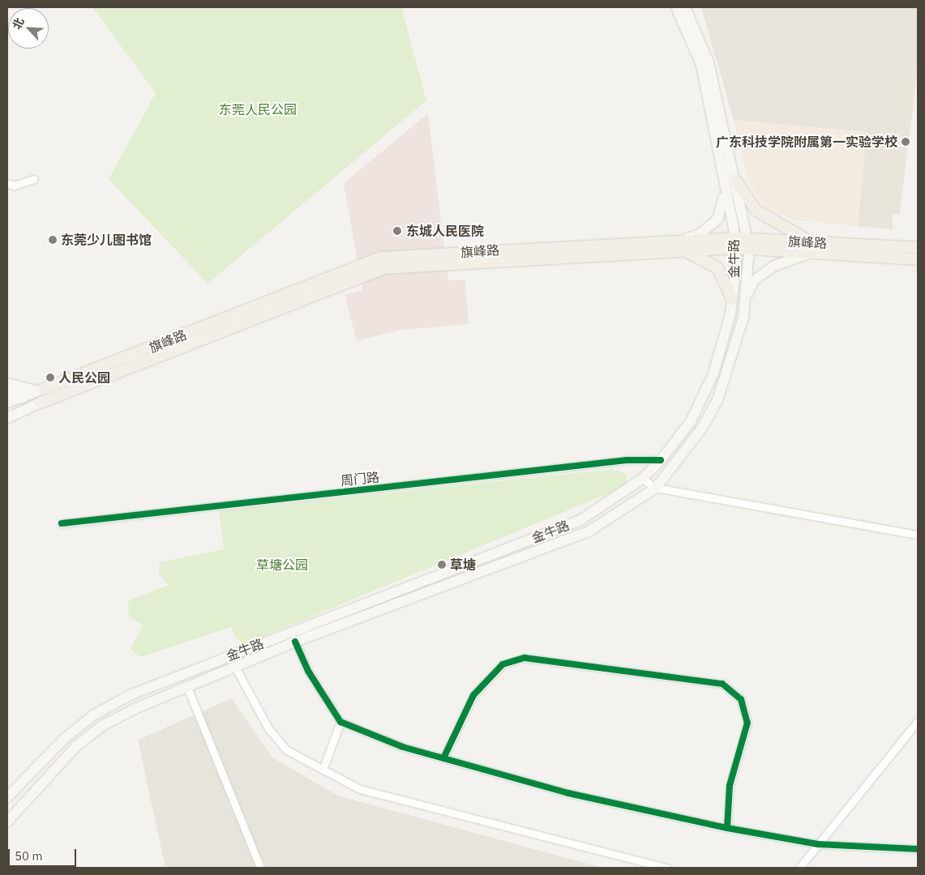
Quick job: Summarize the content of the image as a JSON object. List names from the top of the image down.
{
  "streets": {
    "main road": ["旗峰路", "金牛路"],
    "street": ["周门路"]
  },
  "crossings": [
    ["旗峰路", "金牛路"],
    ["金牛路", "周门路"]
  ],
  "parks": ["东莞人民公园", "草塘公园"],
  "places": [
    "广东科技学院附属第一实验学校",
    "东城人民医院",
    "东莞少儿图书馆",
    "人民公园",
    "草塘"
  ],
  "scale_bar": "50 m",
  "north": "top left"
}
